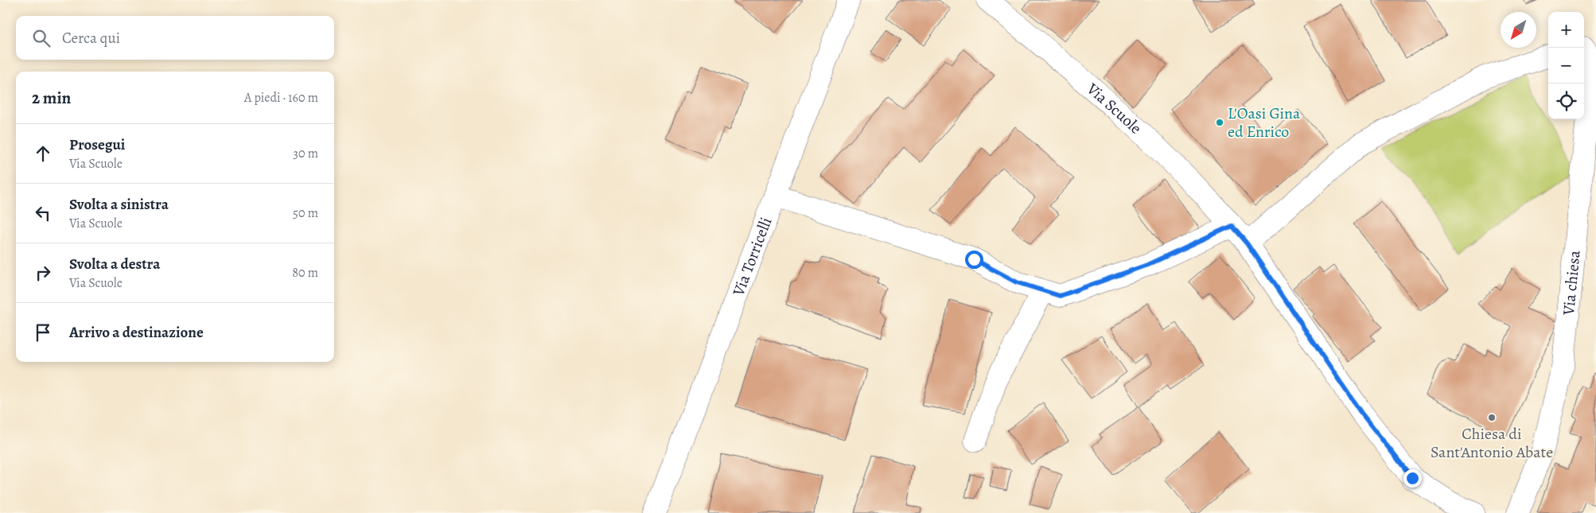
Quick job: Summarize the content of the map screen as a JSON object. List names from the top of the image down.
{
  "streets": {
    "street": ["Via Scuole", "Via Torricelli", "Via chiesa"]
  },
  "places": ["L'Oasi Gina ed Enrico", "Chiesa di Sant'Antonio Abate"],
  "north": "bottom left",
  "page": {
    "map_buttons": ["+", "−"],
    "search": "Cerca qui",
    "heading": ["2 min", "A piedi · 160 m"],
    "list": [
      ["Prosegui", "Via Scuole", "30 m"],
      ["Svolta a sinistra", "Via Scuole", "50 m"],
      ["Svolta a destra", "Via Scuole", "80 m"],
      "Arrivo a destinazione"
    ]
  }
}
